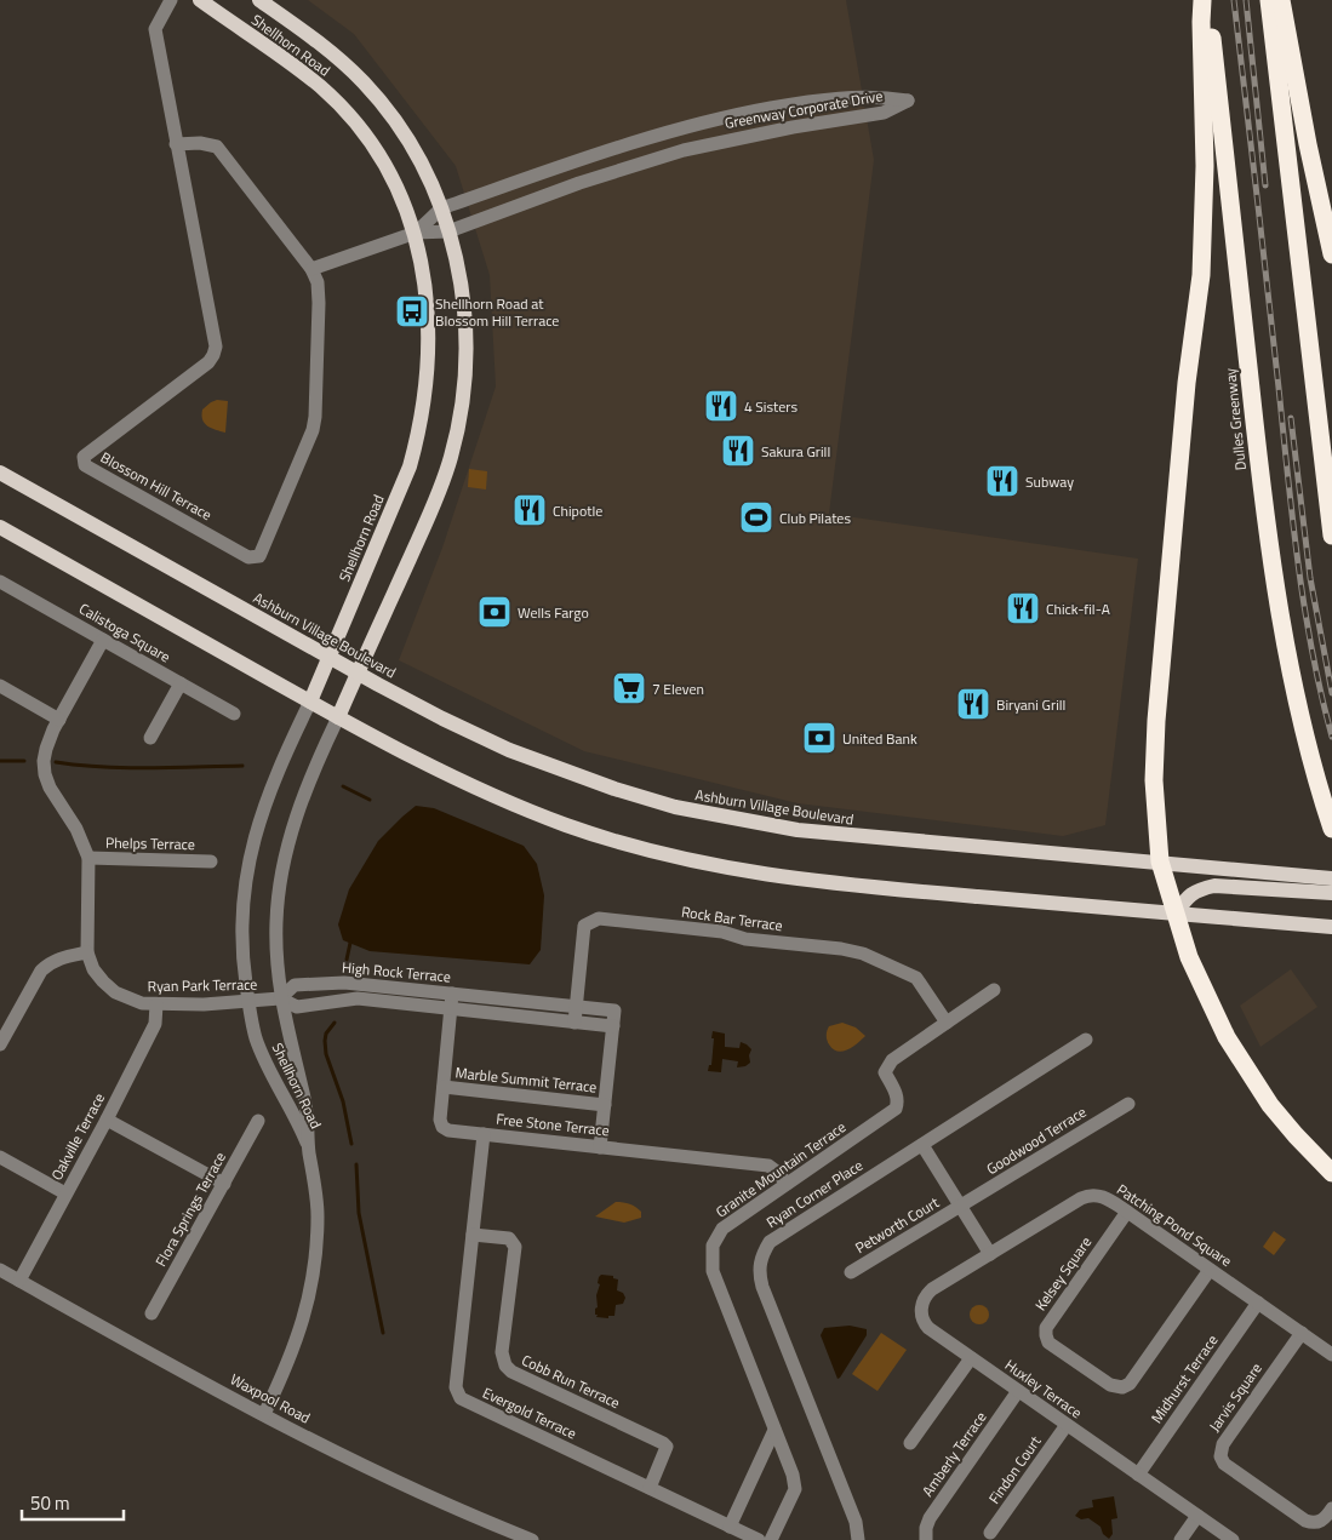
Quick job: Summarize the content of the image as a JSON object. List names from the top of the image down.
{
  "streets": {
    "highway": ["Dulles Greenway"],
    "main road": ["Shellhorn Road", "Ashburn Village Boulevard"],
    "street": [
      "Greenway Corporate Drive",
      "Blossom Hill Terrace",
      "Calistoga Square",
      "Phelps Terrace",
      "Rock Bar Terrace",
      "High Rock Terrace",
      "Ryan Park Terrace",
      "Marble Summit Terrace",
      "Free Stone Terrace",
      "Oakville Terrace",
      "Goodwood Terrace",
      "Granite Mountain Terrace",
      "Ryan Corner Place",
      "Flora Springs Terrace",
      "Petworth Court",
      "Patching Pond Square",
      "Kelsey Square",
      "Midhurst Terrace",
      "Cobb Run Terrace",
      "Huxley Terrace",
      "Jarvis Square",
      "Waxpool Road",
      "Evergold Terrace",
      "Amberly Terrace",
      "Findon Court"
    ]
  },
  "crossings": [
    ["Shellhorn Road", "Greenway Corporate Drive"],
    ["Shellhorn Road", "Ashburn Village Boulevard"],
    ["Shellhorn Road", "High Rock Terrace"],
    ["Shellhorn Road", "Ryan Park Terrace"],
    ["Shellhorn Road", "Waxpool Road"],
    ["Calistoga Square", "Ryan Park Terrace"],
    ["Phelps Terrace", "Ryan Park Terrace"],
    ["Rock Bar Terrace", "High Rock Terrace"],
    ["Rock Bar Terrace", "Granite Mountain Terrace"],
    ["High Rock Terrace", "Ryan Park Terrace"],
    ["High Rock Terrace", "Free Stone Terrace"],
    ["Ryan Park Terrace", "Oakville Terrace"],
    ["Marble Summit Terrace", "Free Stone Terrace"],
    ["Free Stone Terrace", "Granite Mountain Terrace"],
    ["Free Stone Terrace", "Evergold Terrace"],
    ["Oakville Terrace", "Waxpool Road"],
    ["Goodwood Terrace", "Petworth Court"],
    ["Patching Pond Square", "Kelsey Square"],
    ["Patching Pond Square", "Midhurst Terrace"],
    ["Patching Pond Square", "Huxley Terrace"],
    ["Patching Pond Square", "Jarvis Square"],
    ["Midhurst Terrace", "Huxley Terrace"],
    ["Cobb Run Terrace", "Evergold Terrace"],
    ["Huxley Terrace", "Amberly Terrace"],
    ["Huxley Terrace", "Findon Court"]
  ],
  "places": {
    "bus stop": ["Shellhorn Road at Blossom Hill Terrace"],
    "restaurant": [
      "4 Sisters",
      "Sakura Grill",
      "Subway",
      "Chipotle",
      "Chick-fil-A",
      "Biryani Grill"
    ],
    "sports": ["Club Pilates"],
    "bank": ["Wells Fargo", "United Bank"],
    "supermarket": ["7 Eleven"]
  },
  "scale_bar": "50 m"
}
